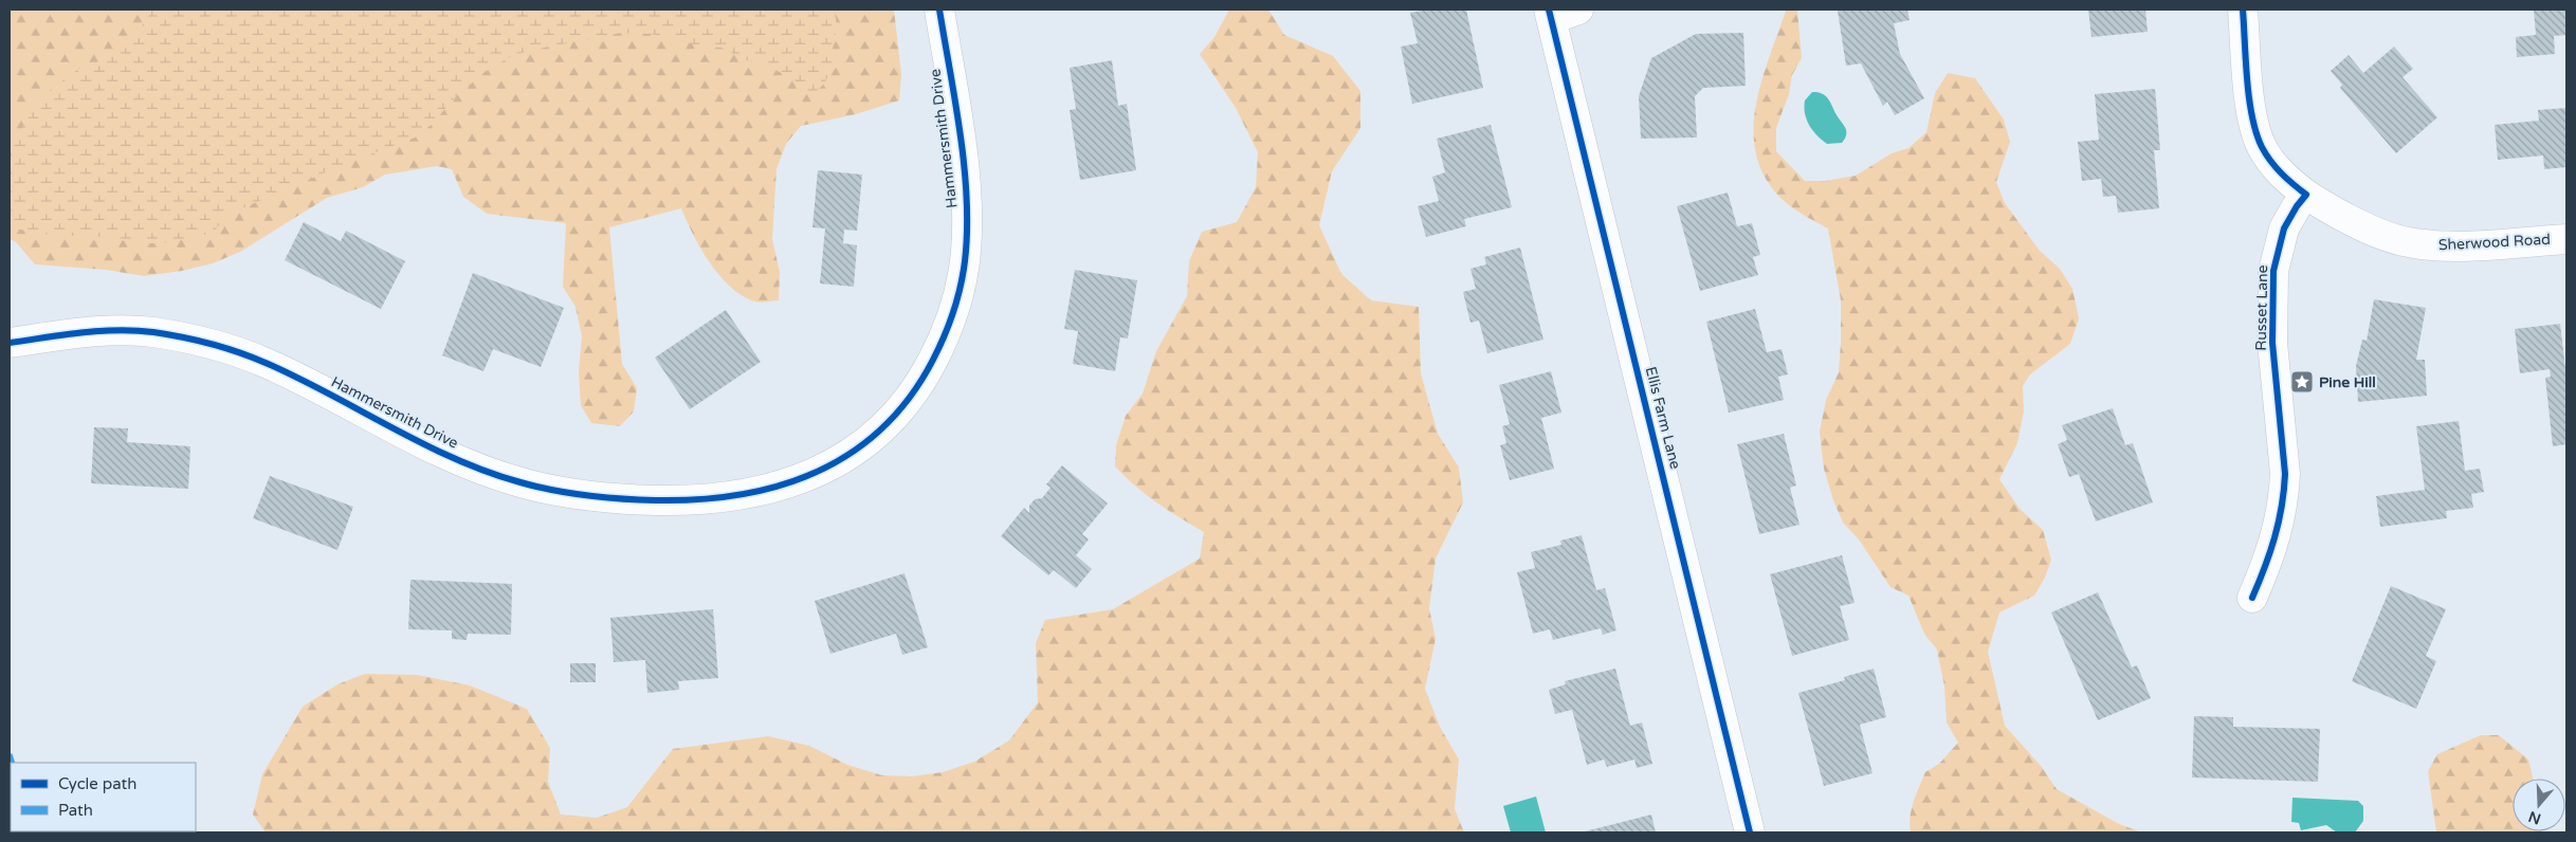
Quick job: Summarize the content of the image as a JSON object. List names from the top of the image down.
{
  "streets": {
    "street": [
      "Hammersmith Drive",
      "Sherwood Road",
      "Russet Lane",
      "Ellis Farm Lane"
    ]
  },
  "crossings": [
    ["Sherwood Road", "Russet Lane"]
  ],
  "places": {
    "place": ["Pine Hill"]
  },
  "legend": ["Cycle path", "Path"],
  "north": "bottom"
}
